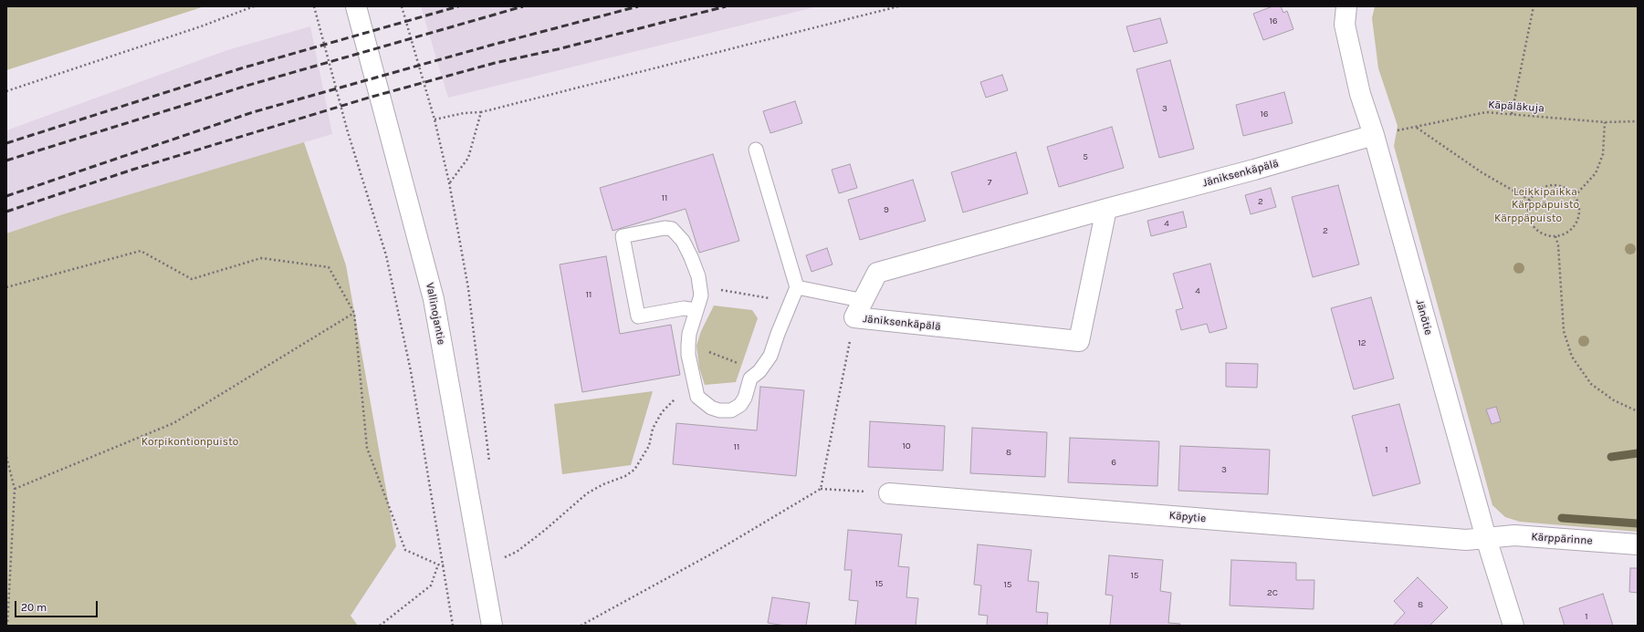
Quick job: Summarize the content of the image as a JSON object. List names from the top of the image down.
{
  "streets": {
    "street": [
      "Jäniksenkäpälä",
      "Vallinojantie",
      "Jänötie",
      "Käpytie",
      "Kärppärinne"
    ],
    "path": ["Käpäläkuja"]
  },
  "crossings": [
    ["Käpäläkuja", "Jäniksenkäpälä"],
    ["Käpäläkuja", "Jänötie"],
    ["Jäniksenkäpälä", "Jänötie"],
    ["Jänötie", "Käpytie"],
    ["Jänötie", "Kärppärinne"],
    ["Käpytie", "Kärppärinne"]
  ],
  "parks": ["Leikkipaikka Kärppäpuisto", "Kärppäpuisto", "Korpikontionpuisto"],
  "house_numbers": [
    "16",
    "3",
    "16",
    "5",
    "7",
    "11",
    "2",
    "9",
    "4",
    "2",
    "4",
    "11",
    "12",
    "10",
    "11",
    "1",
    "8",
    "6",
    "3",
    "15",
    "15",
    "15",
    "2C",
    "8",
    "1"
  ],
  "scale_bar": "20 m"
}
